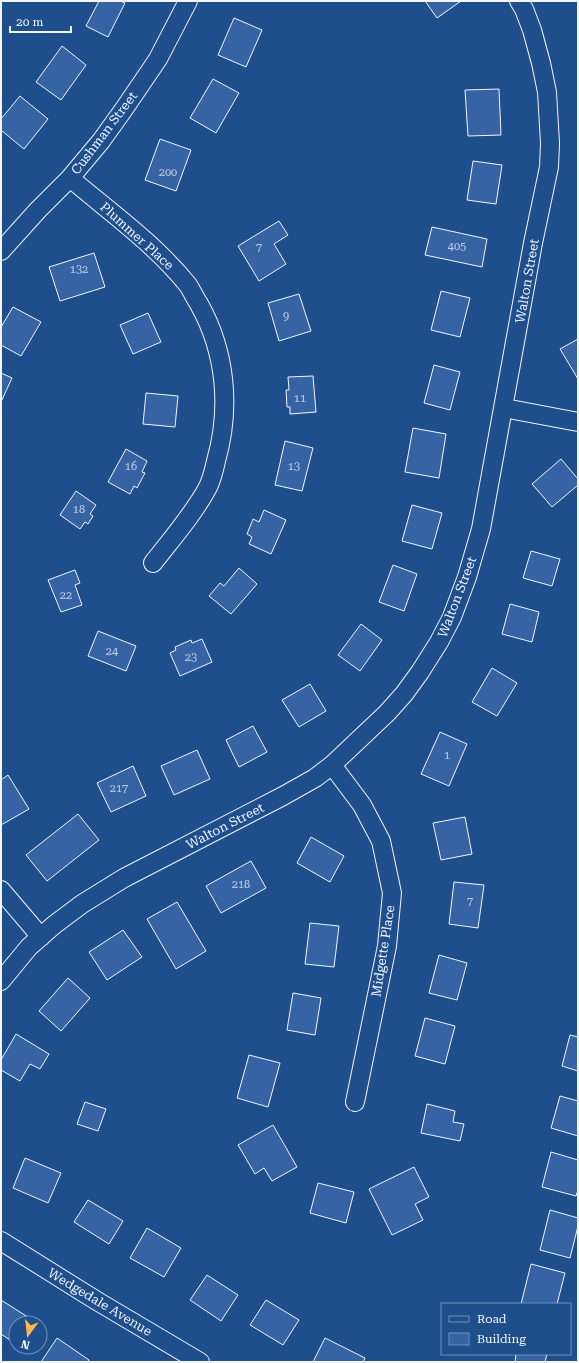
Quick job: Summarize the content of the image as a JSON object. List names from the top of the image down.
{
  "streets": {
    "street": [
      "Cushman Street",
      "Plummer Place",
      "Walton Street",
      "Midgette Place",
      "Wedgedale Avenue"
    ]
  },
  "crossings": [
    ["Cushman Street", "Plummer Place"],
    ["Walton Street", "Midgette Place"]
  ],
  "house_numbers": [
    "200",
    "405",
    "7",
    "132",
    "9",
    "11",
    "16",
    "13",
    "18",
    "22",
    "24",
    "23",
    "1",
    "217",
    "218",
    "7"
  ],
  "legend": ["Road", "Building"],
  "scale_bar": "20 m",
  "north": "bottom"
}
